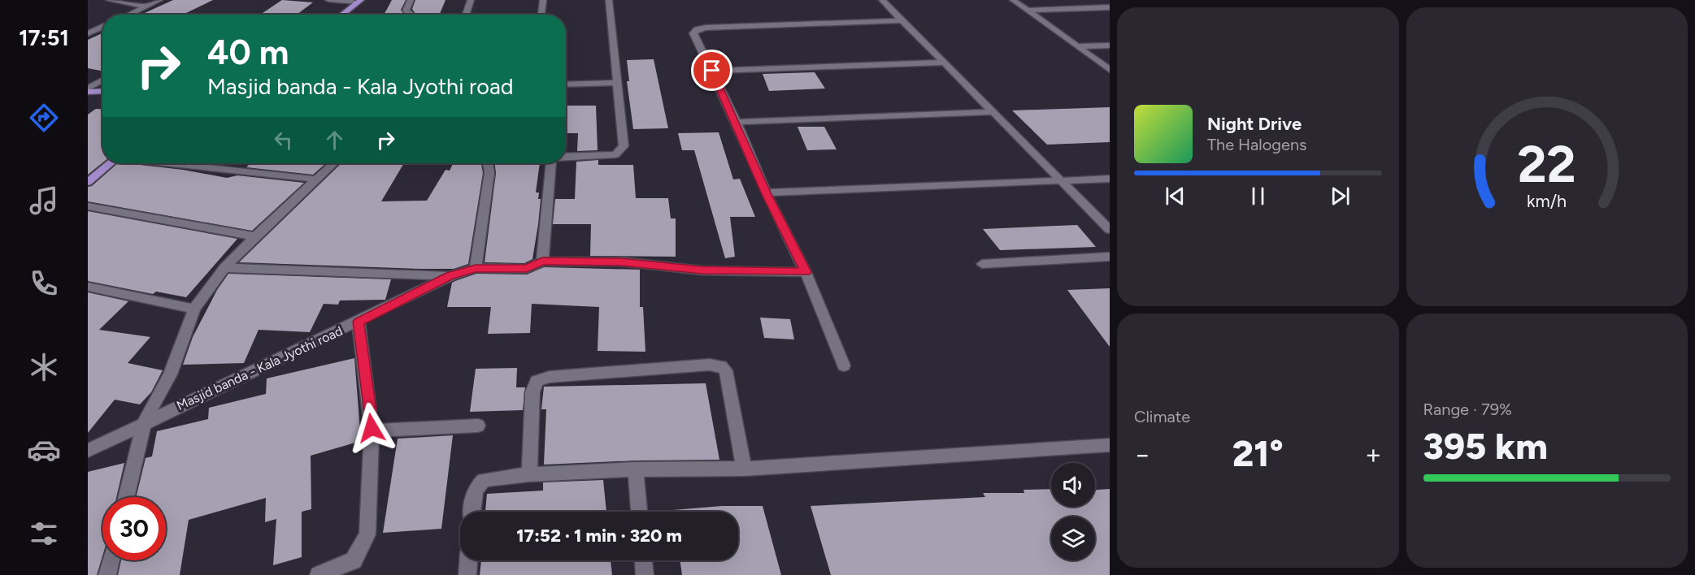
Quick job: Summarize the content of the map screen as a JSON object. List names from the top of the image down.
{
  "streets": {
    "street": ["Masjid banda - Kala Jyothi road"]
  },
  "page": {
    "tabs": "17:51",
    "turn": ["40 m", "Masjid banda - Kala Jyothi road"],
    "song": ["Night Drive", "The Halogens"],
    "tile": [
      "Climate",
      ["Range · 79%", "395 km"]
    ],
    "heat": ["−", "21°", "+"],
    "limit": "30",
    "trip": "17:52 · 1 min · 320 m",
    "gauge": ["22", "km/h"]
  }
}
